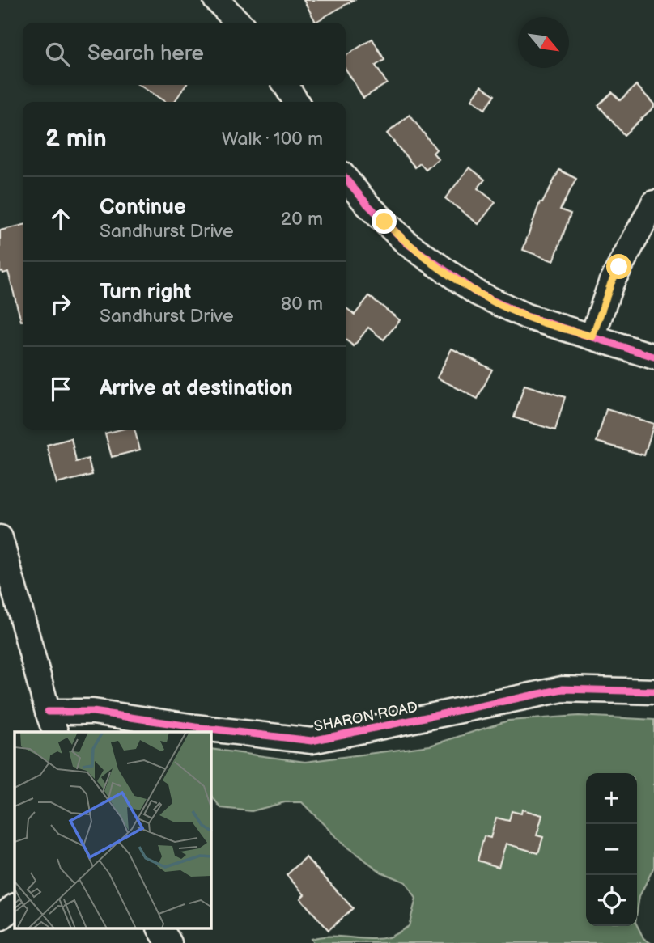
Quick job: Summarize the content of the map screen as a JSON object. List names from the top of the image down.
{
  "streets": {
    "street": ["SHARON ROAD"]
  },
  "north": "bottom right",
  "page": {
    "search": "Search here",
    "heading": ["2 min", "Walk · 100 m"],
    "list": [
      ["Continue", "Sandhurst Drive", "20 m"],
      ["Turn right", "Sandhurst Drive", "80 m"],
      "Arrive at destination"
    ],
    "map_buttons": ["+", "−"]
  }
}
